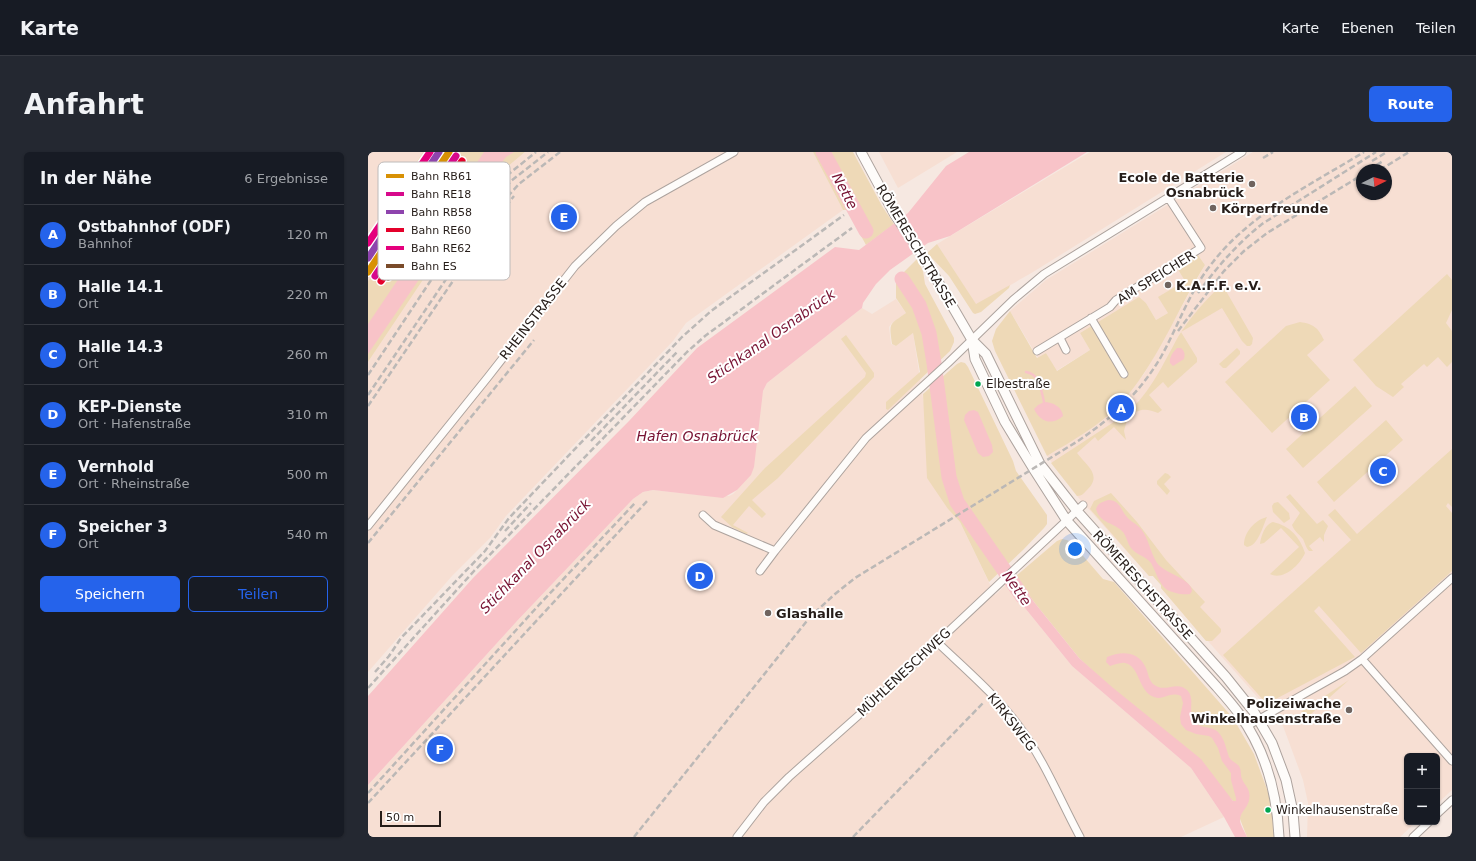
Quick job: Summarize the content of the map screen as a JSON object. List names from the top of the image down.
{
  "streets": {
    "main road": ["RÖMERESCHSTRASSE"],
    "street": [
      "AM SPEICHER",
      "RHEINSTRASSE",
      "MÜHLENESCHWEG",
      "KIRKSWEG"
    ]
  },
  "crossings": [
    ["RÖMERESCHSTRASSE", "MÜHLENESCHWEG"],
    ["MÜHLENESCHWEG", "KIRKSWEG"]
  ],
  "water": ["Nette", "Stichkanal Osnabrück", "Hafen Osnabrück"],
  "places": [
    "Ecole de Batterie Osnabrück",
    "Körperfreunde",
    "K.A.F.F. e.V.",
    "Elbestraße",
    "Glashalle",
    "Polizeiwache Winkelhausenstraße",
    "Winkelhausenstraße"
  ],
  "lines": [
    "rail line RB61",
    "rail line RB58",
    "rail line RE62",
    "rail line RE18",
    "rail line RE60"
  ],
  "legend": [
    "Bahn RB61",
    "Bahn RE18",
    "Bahn RB58",
    "Bahn RE60",
    "Bahn RE62",
    "Bahn ES"
  ],
  "scale_bar": "50 m",
  "north": "right",
  "page": {
    "header": "Karte",
    "nav": ["Karte", "Ebenen", "Teilen"],
    "buttons": [
      "Route",
      ["Speichern", "Teilen"]
    ],
    "title": "Anfahrt",
    "heading": ["In der Nähe", "6 Ergebnisse"],
    "pins": [
      "E",
      "A",
      "B",
      "C",
      "D",
      "F"
    ],
    "list": [
      {
        "mark": "A",
        "name": "Ostbahnhof (ODF)",
        "note": "Bahnhof",
        "value": "120 m"
      },
      {
        "mark": "B",
        "name": "Halle 14.1",
        "note": "Ort",
        "value": "220 m"
      },
      {
        "mark": "C",
        "name": "Halle 14.3",
        "note": "Ort",
        "value": "260 m"
      },
      {
        "mark": "D",
        "name": "KEP-Dienste",
        "note": "Ort · Hafenstraße",
        "value": "310 m"
      },
      {
        "mark": "E",
        "name": "Vernhold",
        "note": "Ort · Rheinstraße",
        "value": "500 m"
      },
      {
        "mark": "F",
        "name": "Speicher 3",
        "note": "Ort",
        "value": "540 m"
      }
    ],
    "map_buttons": ["+", "−"],
    "scale": "50 m"
  }
}
